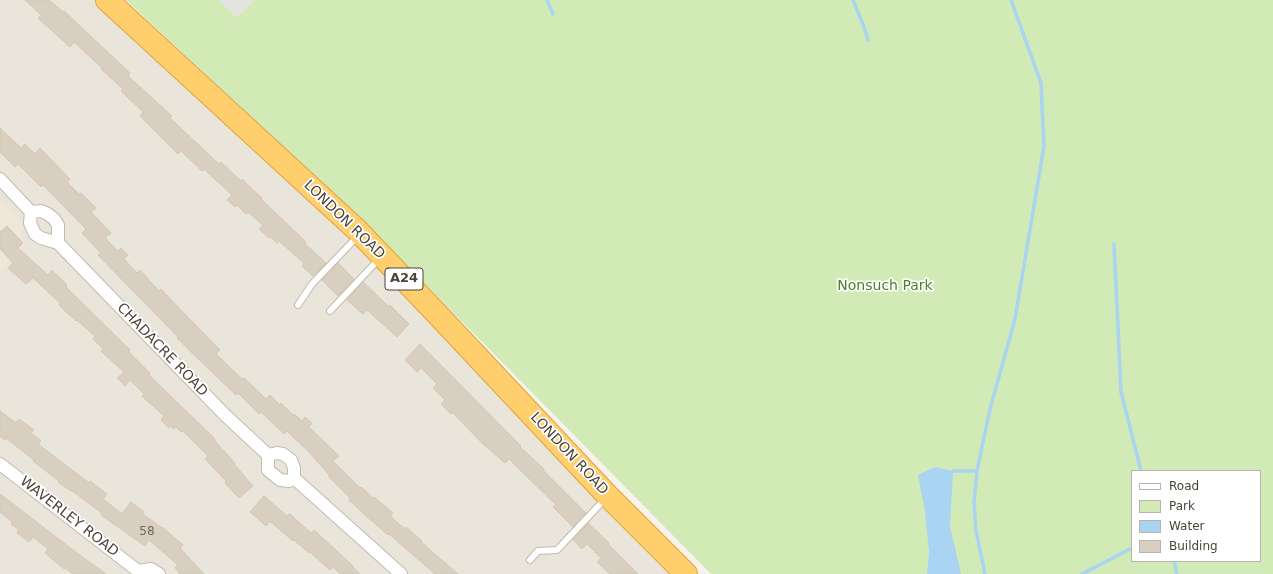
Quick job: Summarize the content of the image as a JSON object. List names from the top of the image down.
{
  "streets": {
    "highway": ["LONDON ROAD", "A24"],
    "street": ["CHADACRE ROAD", "WAVERLEY ROAD"]
  },
  "parks": ["Nonsuch Park"],
  "house_numbers": ["58"],
  "legend": [
    "Road",
    "Park",
    "Water",
    "Building"
  ]
}
